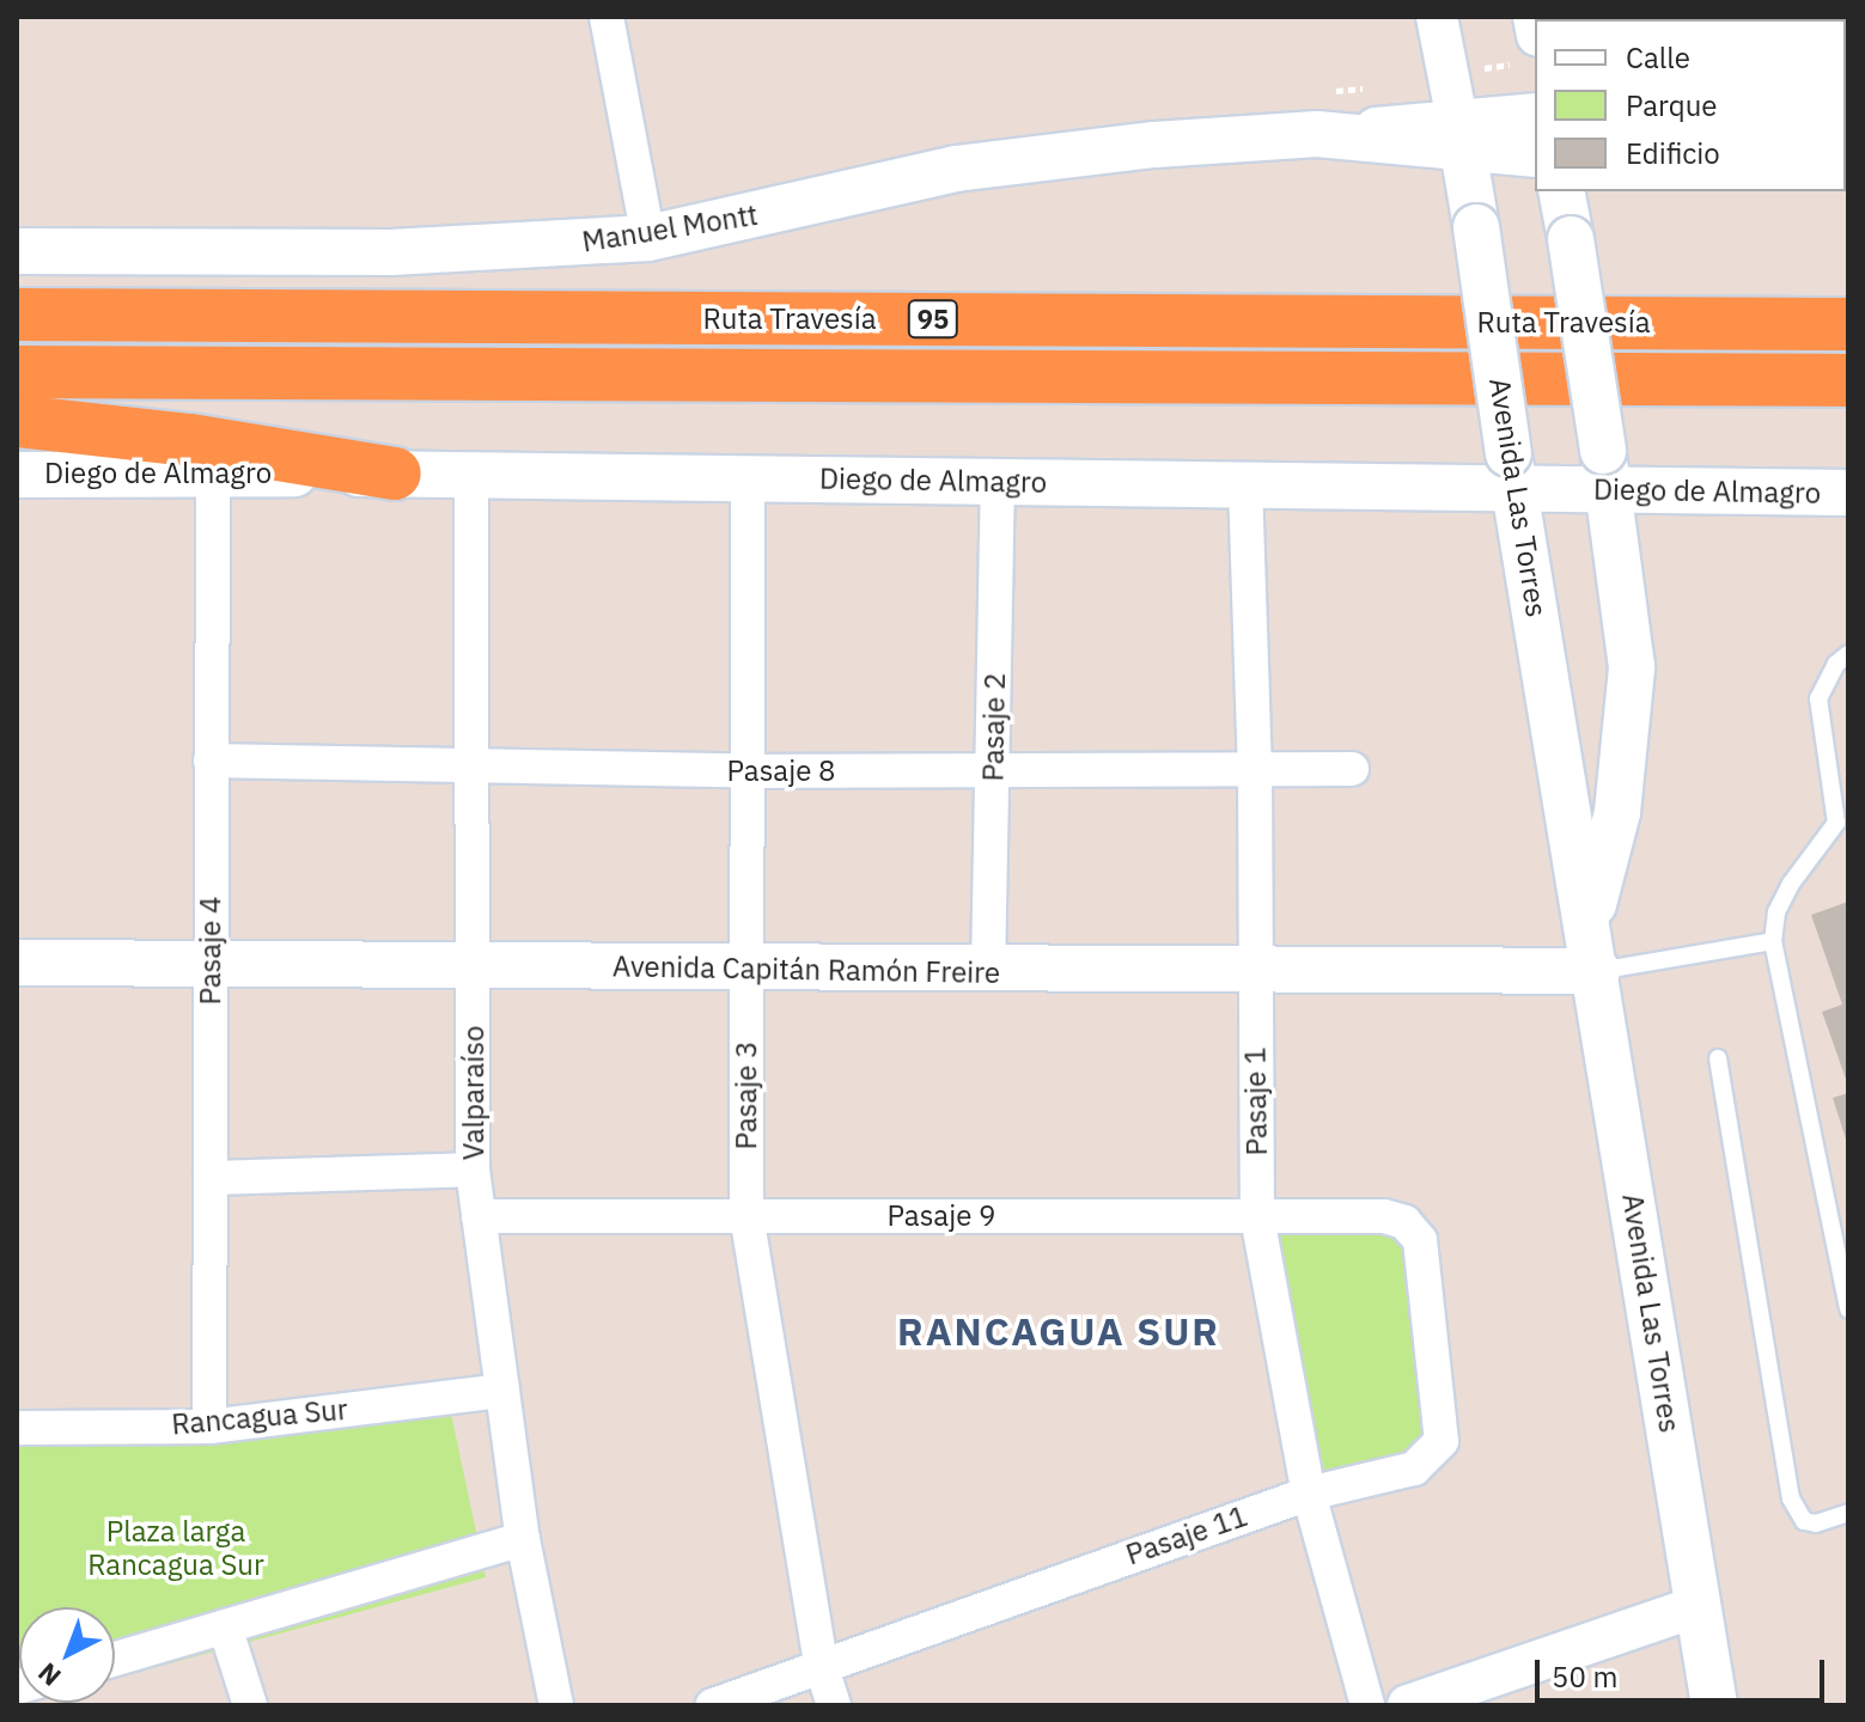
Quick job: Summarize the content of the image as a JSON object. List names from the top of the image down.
{
  "streets": {
    "highway": ["Ruta Travesía", "95"],
    "main road": [
      "Manuel Montt",
      "Diego de Almagro",
      "Avenida Las Torres",
      "Avenida Capitán Ramón Freire"
    ],
    "street": [
      "Pasaje 2",
      "Pasaje 8",
      "Pasaje 4",
      "Valparaíso",
      "Pasaje 3",
      "Pasaje 1",
      "Pasaje 9",
      "Rancagua Sur",
      "Pasaje 11"
    ]
  },
  "crossings": [
    ["Manuel Montt", "Avenida Las Torres"],
    ["Diego de Almagro", "Avenida Las Torres"],
    ["Diego de Almagro", "Pasaje 2"],
    ["Diego de Almagro", "Pasaje 4"],
    ["Diego de Almagro", "Valparaíso"],
    ["Diego de Almagro", "Pasaje 3"],
    ["Diego de Almagro", "Pasaje 1"],
    ["Avenida Las Torres", "Avenida Capitán Ramón Freire"],
    ["Pasaje 2", "Pasaje 8"],
    ["Pasaje 2", "Avenida Capitán Ramón Freire"],
    ["Pasaje 8", "Pasaje 4"],
    ["Pasaje 8", "Valparaíso"],
    ["Pasaje 8", "Pasaje 3"],
    ["Pasaje 8", "Pasaje 1"],
    ["Pasaje 4", "Avenida Capitán Ramón Freire"],
    ["Pasaje 4", "Rancagua Sur"],
    ["Avenida Capitán Ramón Freire", "Valparaíso"],
    ["Avenida Capitán Ramón Freire", "Pasaje 3"],
    ["Avenida Capitán Ramón Freire", "Pasaje 1"],
    ["Valparaíso", "Pasaje 9"],
    ["Valparaíso", "Rancagua Sur"],
    ["Pasaje 3", "Pasaje 9"],
    ["Pasaje 3", "Pasaje 11"],
    ["Pasaje 1", "Pasaje 9"],
    ["Pasaje 1", "Pasaje 11"],
    ["Pasaje 9", "Pasaje 11"]
  ],
  "districts": ["RANCAGUA SUR"],
  "parks": ["Plaza larga Rancagua Sur"],
  "legend": ["Calle", "Parque", "Edificio"],
  "scale_bar": "50 m",
  "north": "bottom left"
}
